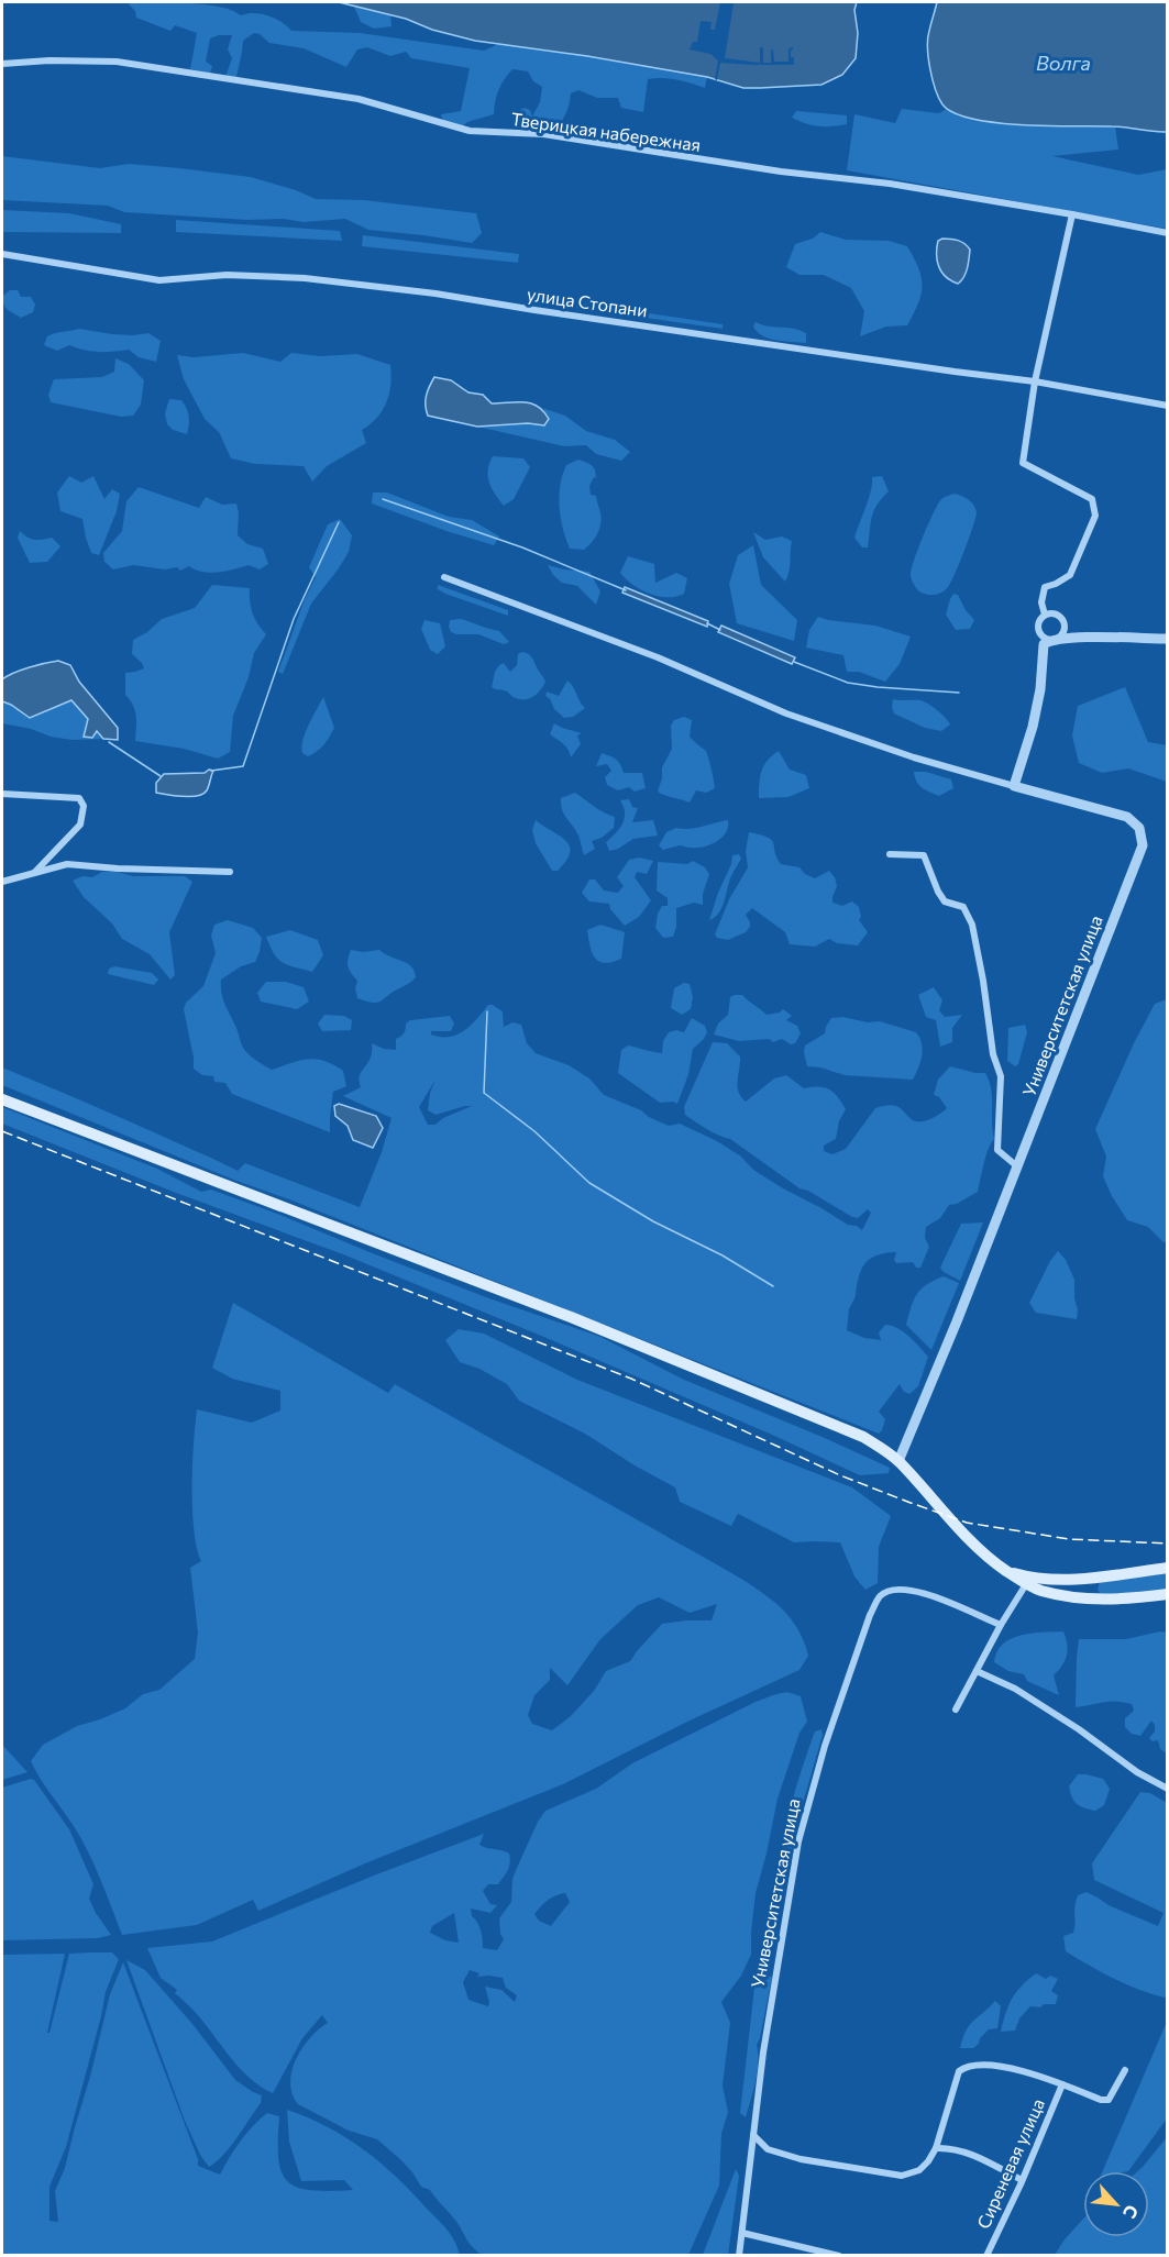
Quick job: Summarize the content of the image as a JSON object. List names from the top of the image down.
{
  "streets": {
    "street": [
      "Тверицкая набережная",
      "улица Стопани",
      "Университетская улица",
      "Сиреневая улица"
    ]
  },
  "water": ["Волга"],
  "north": "bottom right"
}
